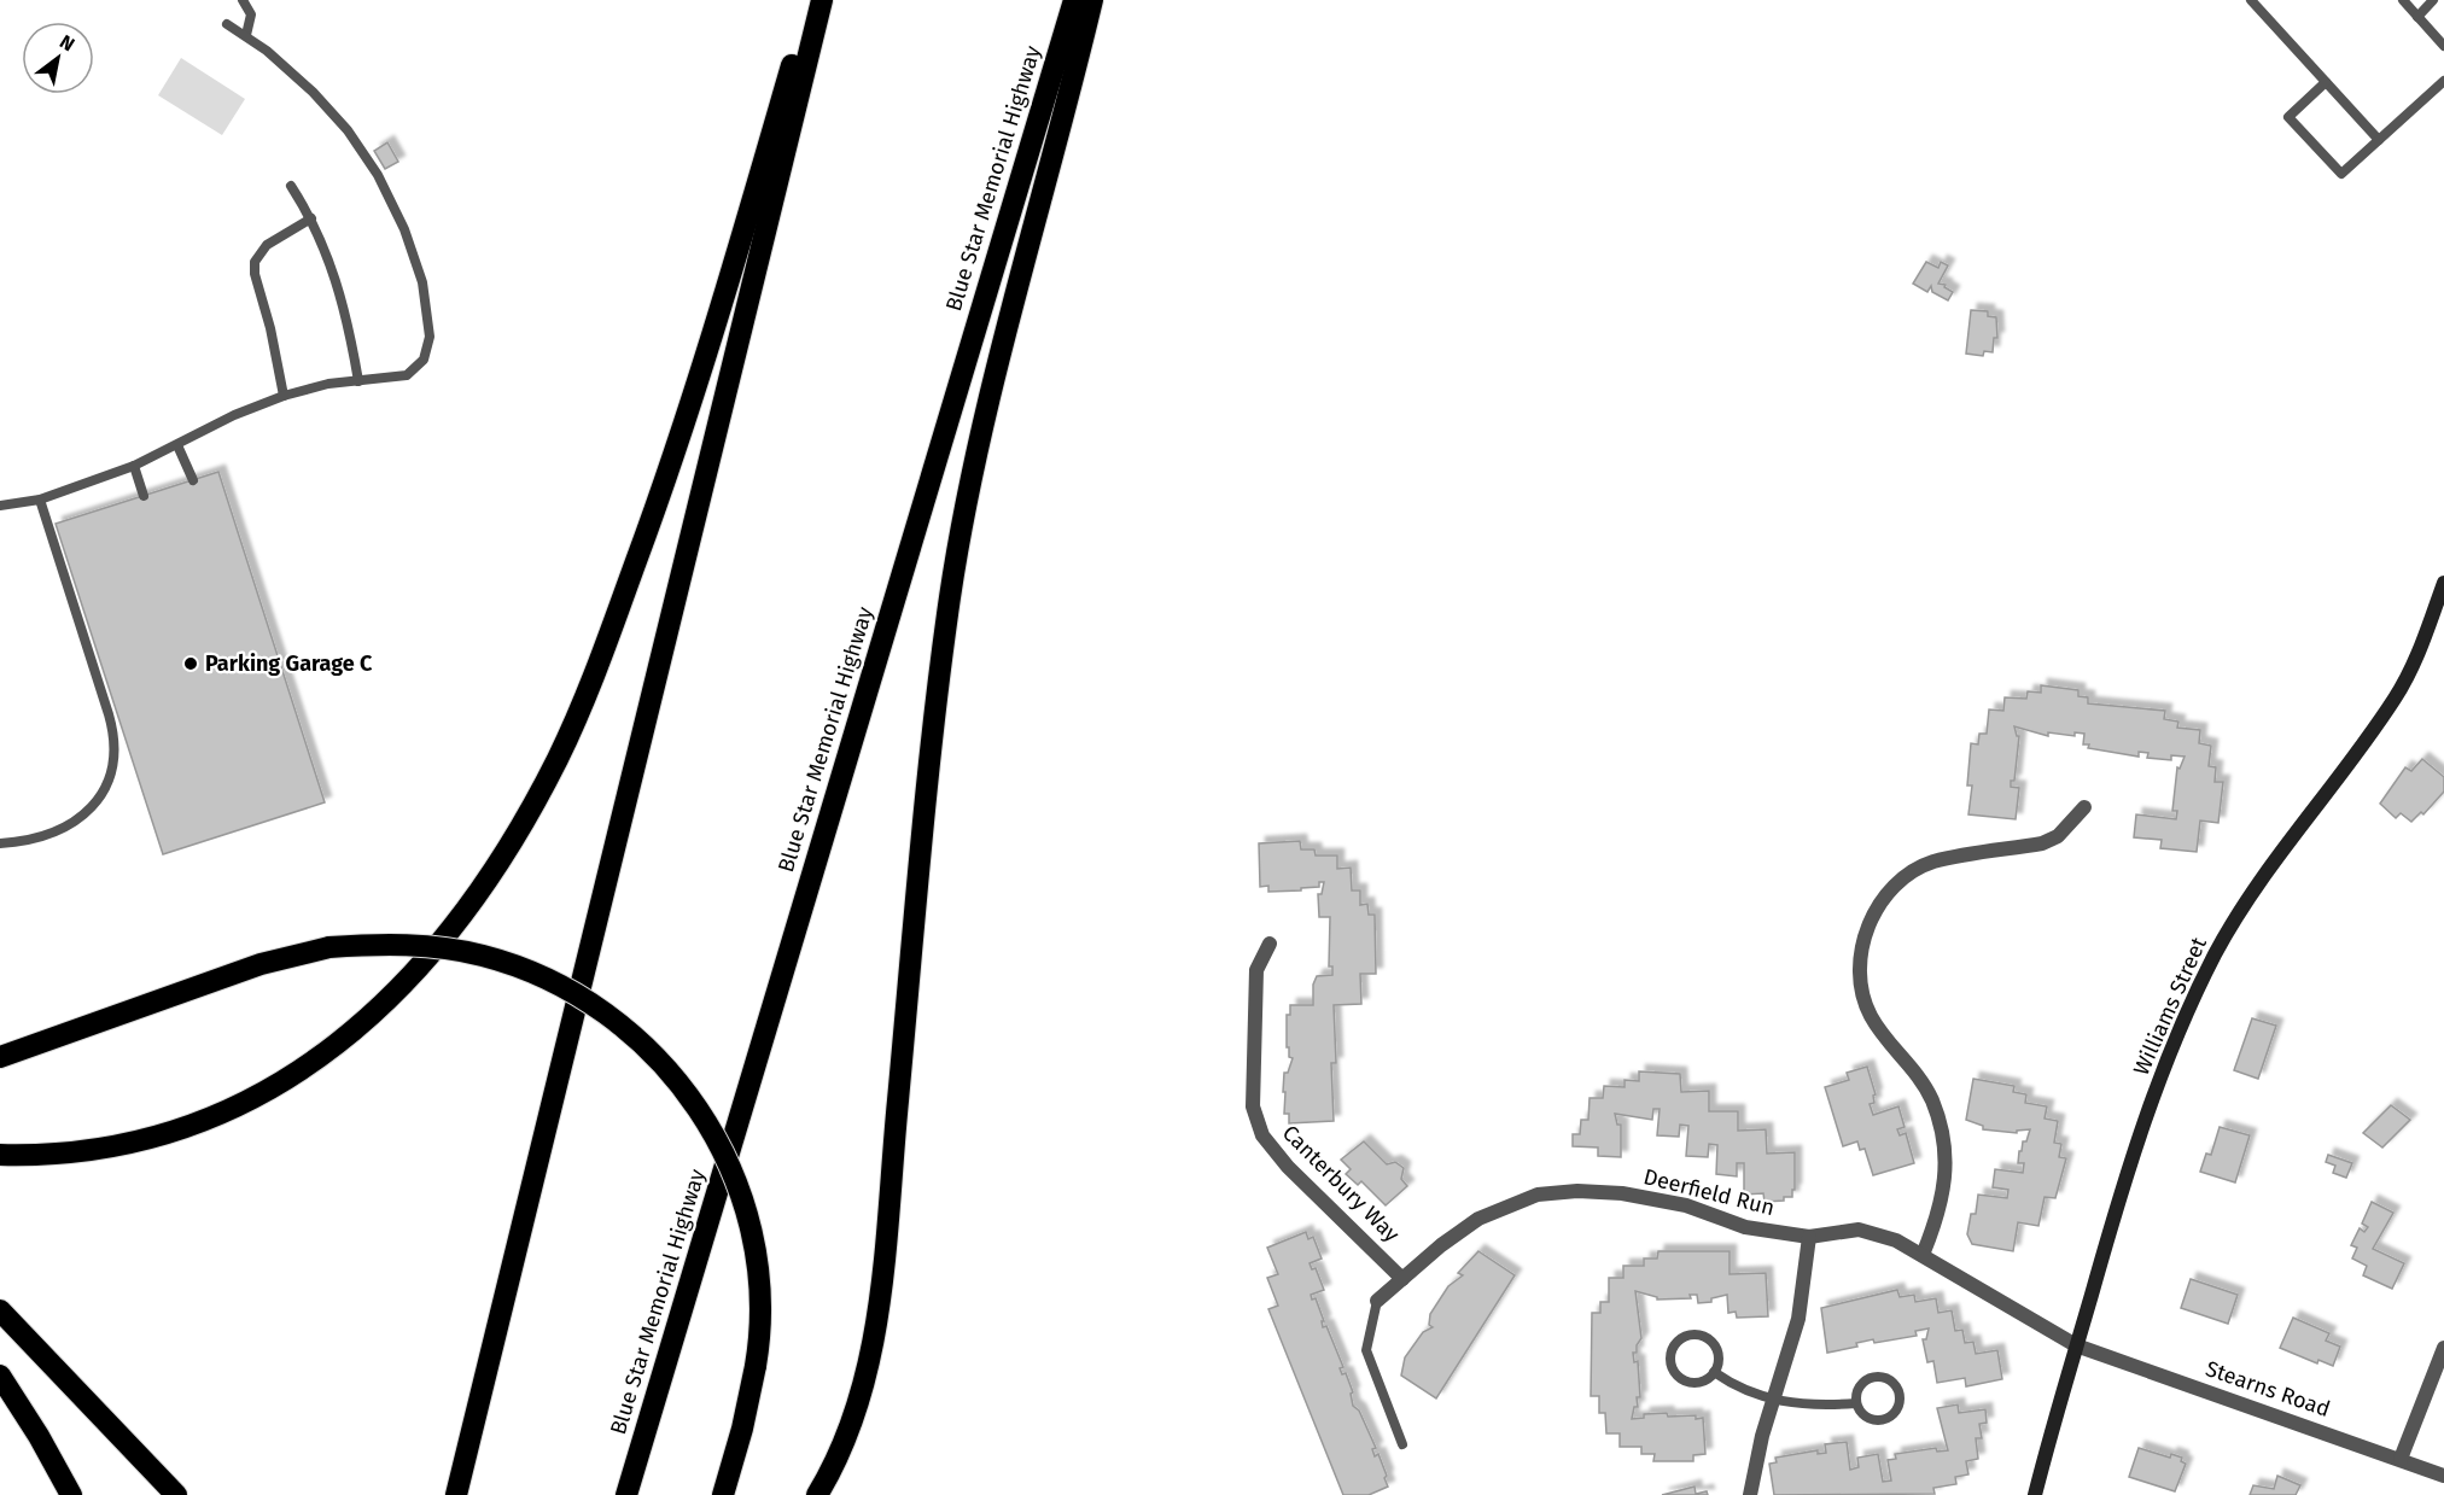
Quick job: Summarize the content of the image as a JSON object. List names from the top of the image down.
{
  "streets": {
    "highway": ["Blue Star Memorial Highway"],
    "street": [
      "Williams Street",
      "Canterbury Way",
      "Deerfield Run",
      "Stearns Road"
    ]
  },
  "crossings": [
    ["Williams Street", "Deerfield Run"],
    ["Williams Street", "Stearns Road"],
    ["Canterbury Way", "Deerfield Run"],
    ["Deerfield Run", "Stearns Road"]
  ],
  "places": ["Parking Garage C"],
  "north": "top right"
}
